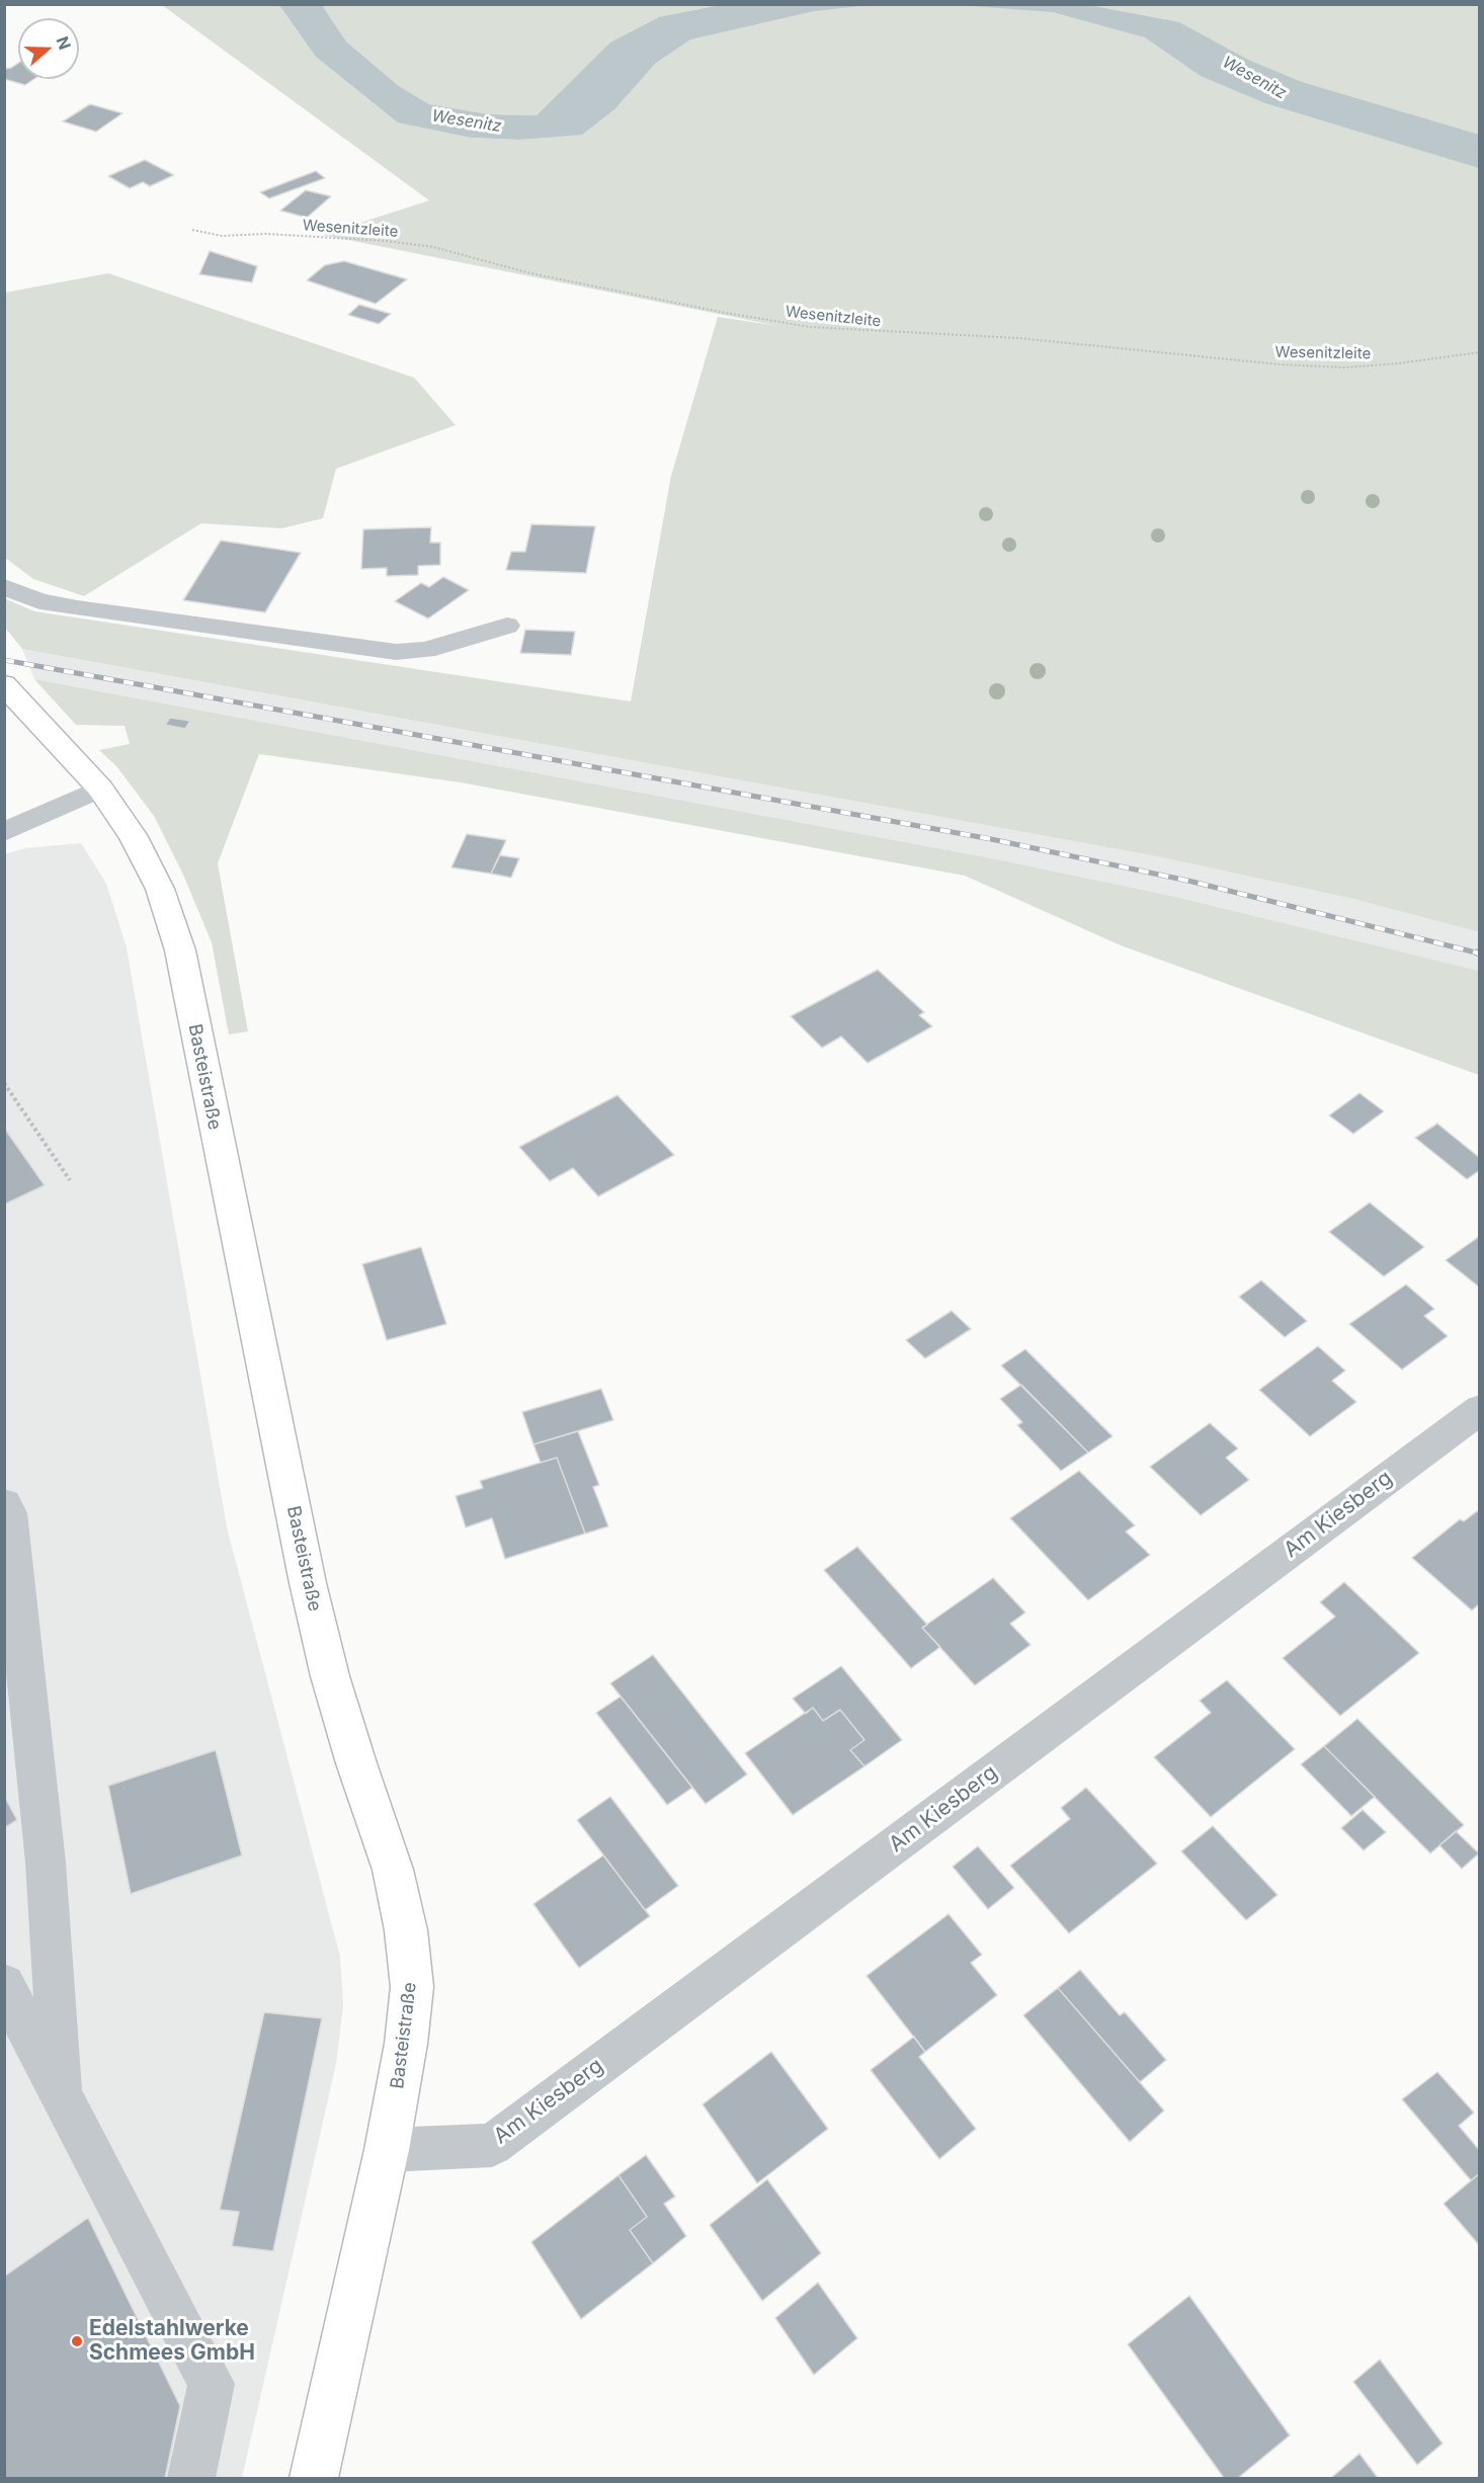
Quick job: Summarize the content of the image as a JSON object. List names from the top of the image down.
{
  "streets": {
    "main road": ["Basteistraße"],
    "street": ["Am Kiesberg"],
    "path": ["Wesenitzleite"]
  },
  "crossings": [
    ["Basteistraße", "Am Kiesberg"]
  ],
  "water": ["Wesenitz"],
  "places": ["Edelstahlwerke Schmees GmbH"],
  "north": "right"
}
